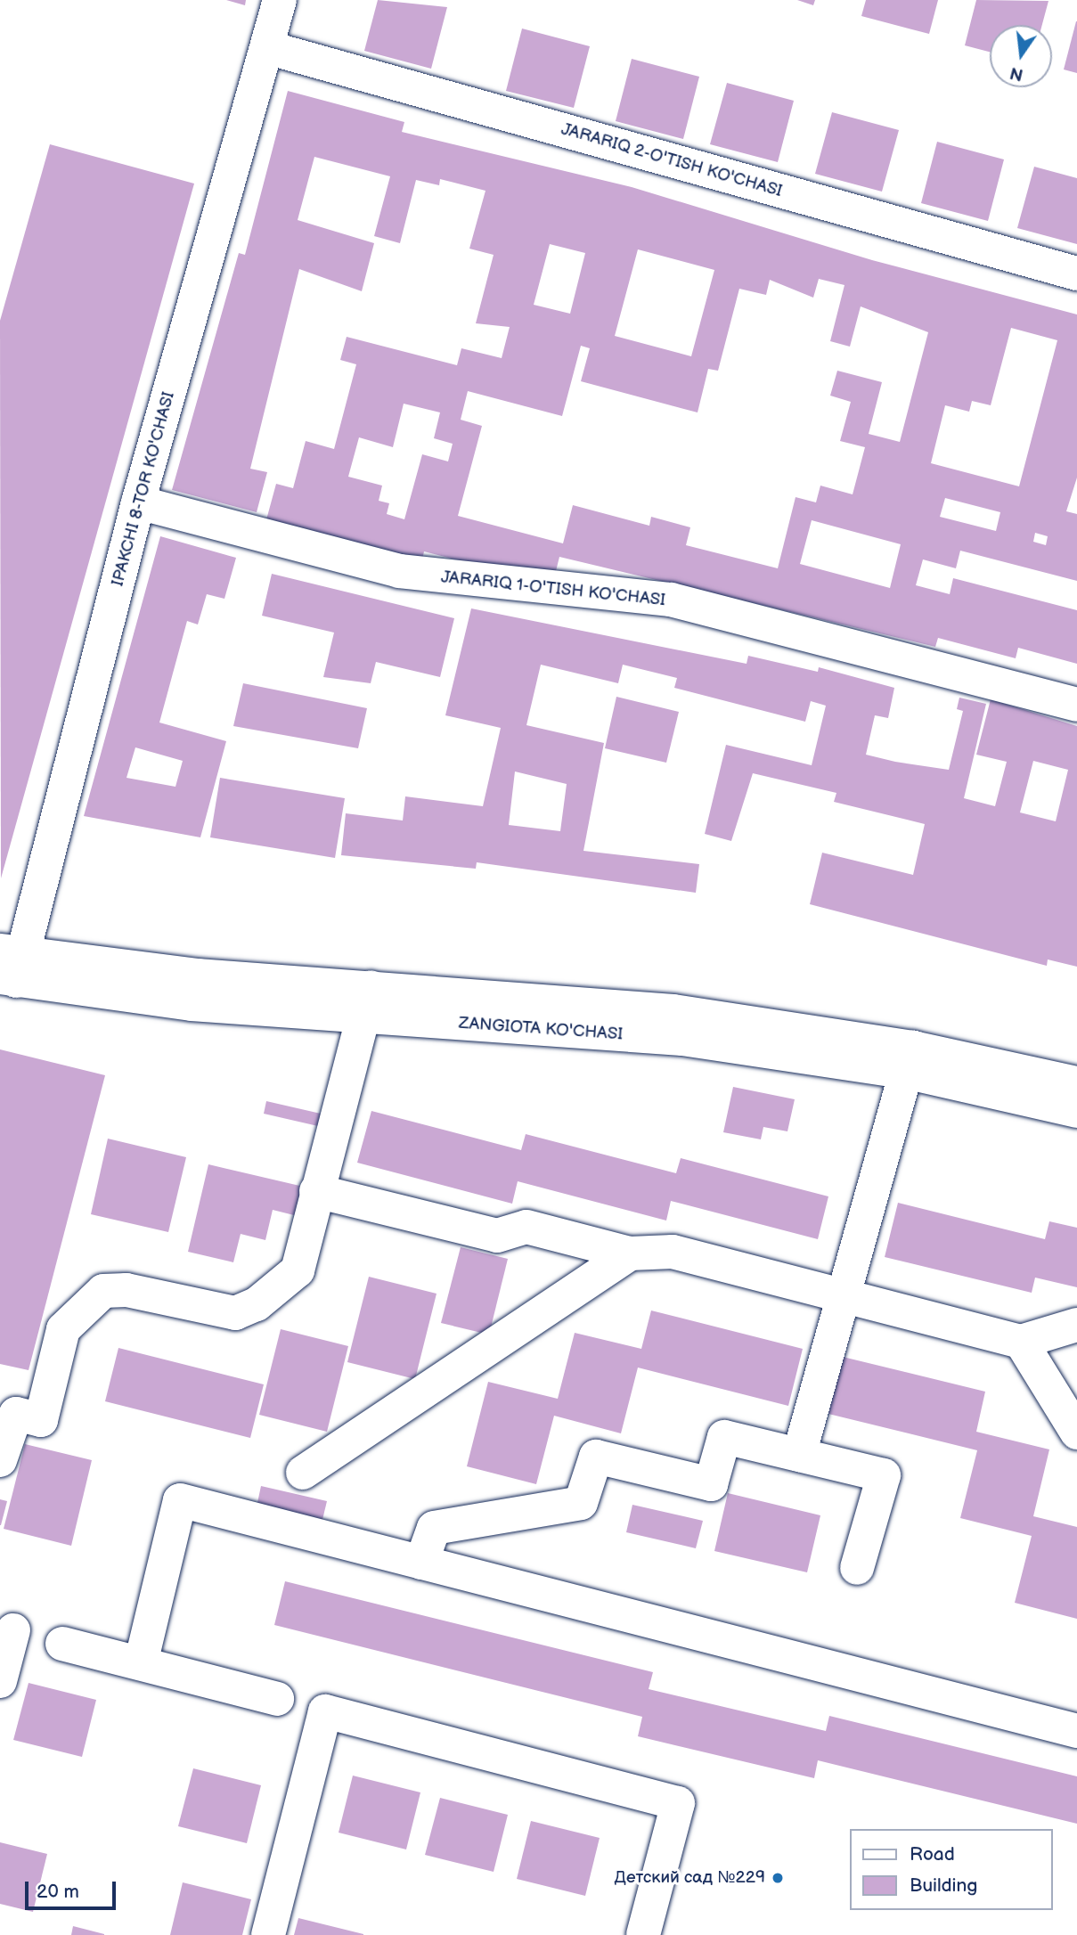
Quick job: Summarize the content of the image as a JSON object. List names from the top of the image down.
{
  "streets": {
    "street": [
      "JARARIQ 2-O'TISH KO'CHASI",
      "IPAKCHI 8-TOR KO'CHASI",
      "JARARIQ 1-O'TISH KO'CHASI",
      "ZANGIOTA KO'CHASI"
    ]
  },
  "crossings": [
    ["JARARIQ 2-O'TISH KO'CHASI", "IPAKCHI 8-TOR KO'CHASI"],
    ["IPAKCHI 8-TOR KO'CHASI", "JARARIQ 1-O'TISH KO'CHASI"],
    ["IPAKCHI 8-TOR KO'CHASI", "ZANGIOTA KO'CHASI"]
  ],
  "places": ["Детский сад №229"],
  "legend": ["Road", "Building"],
  "scale_bar": "20 m",
  "north": "bottom"
}
